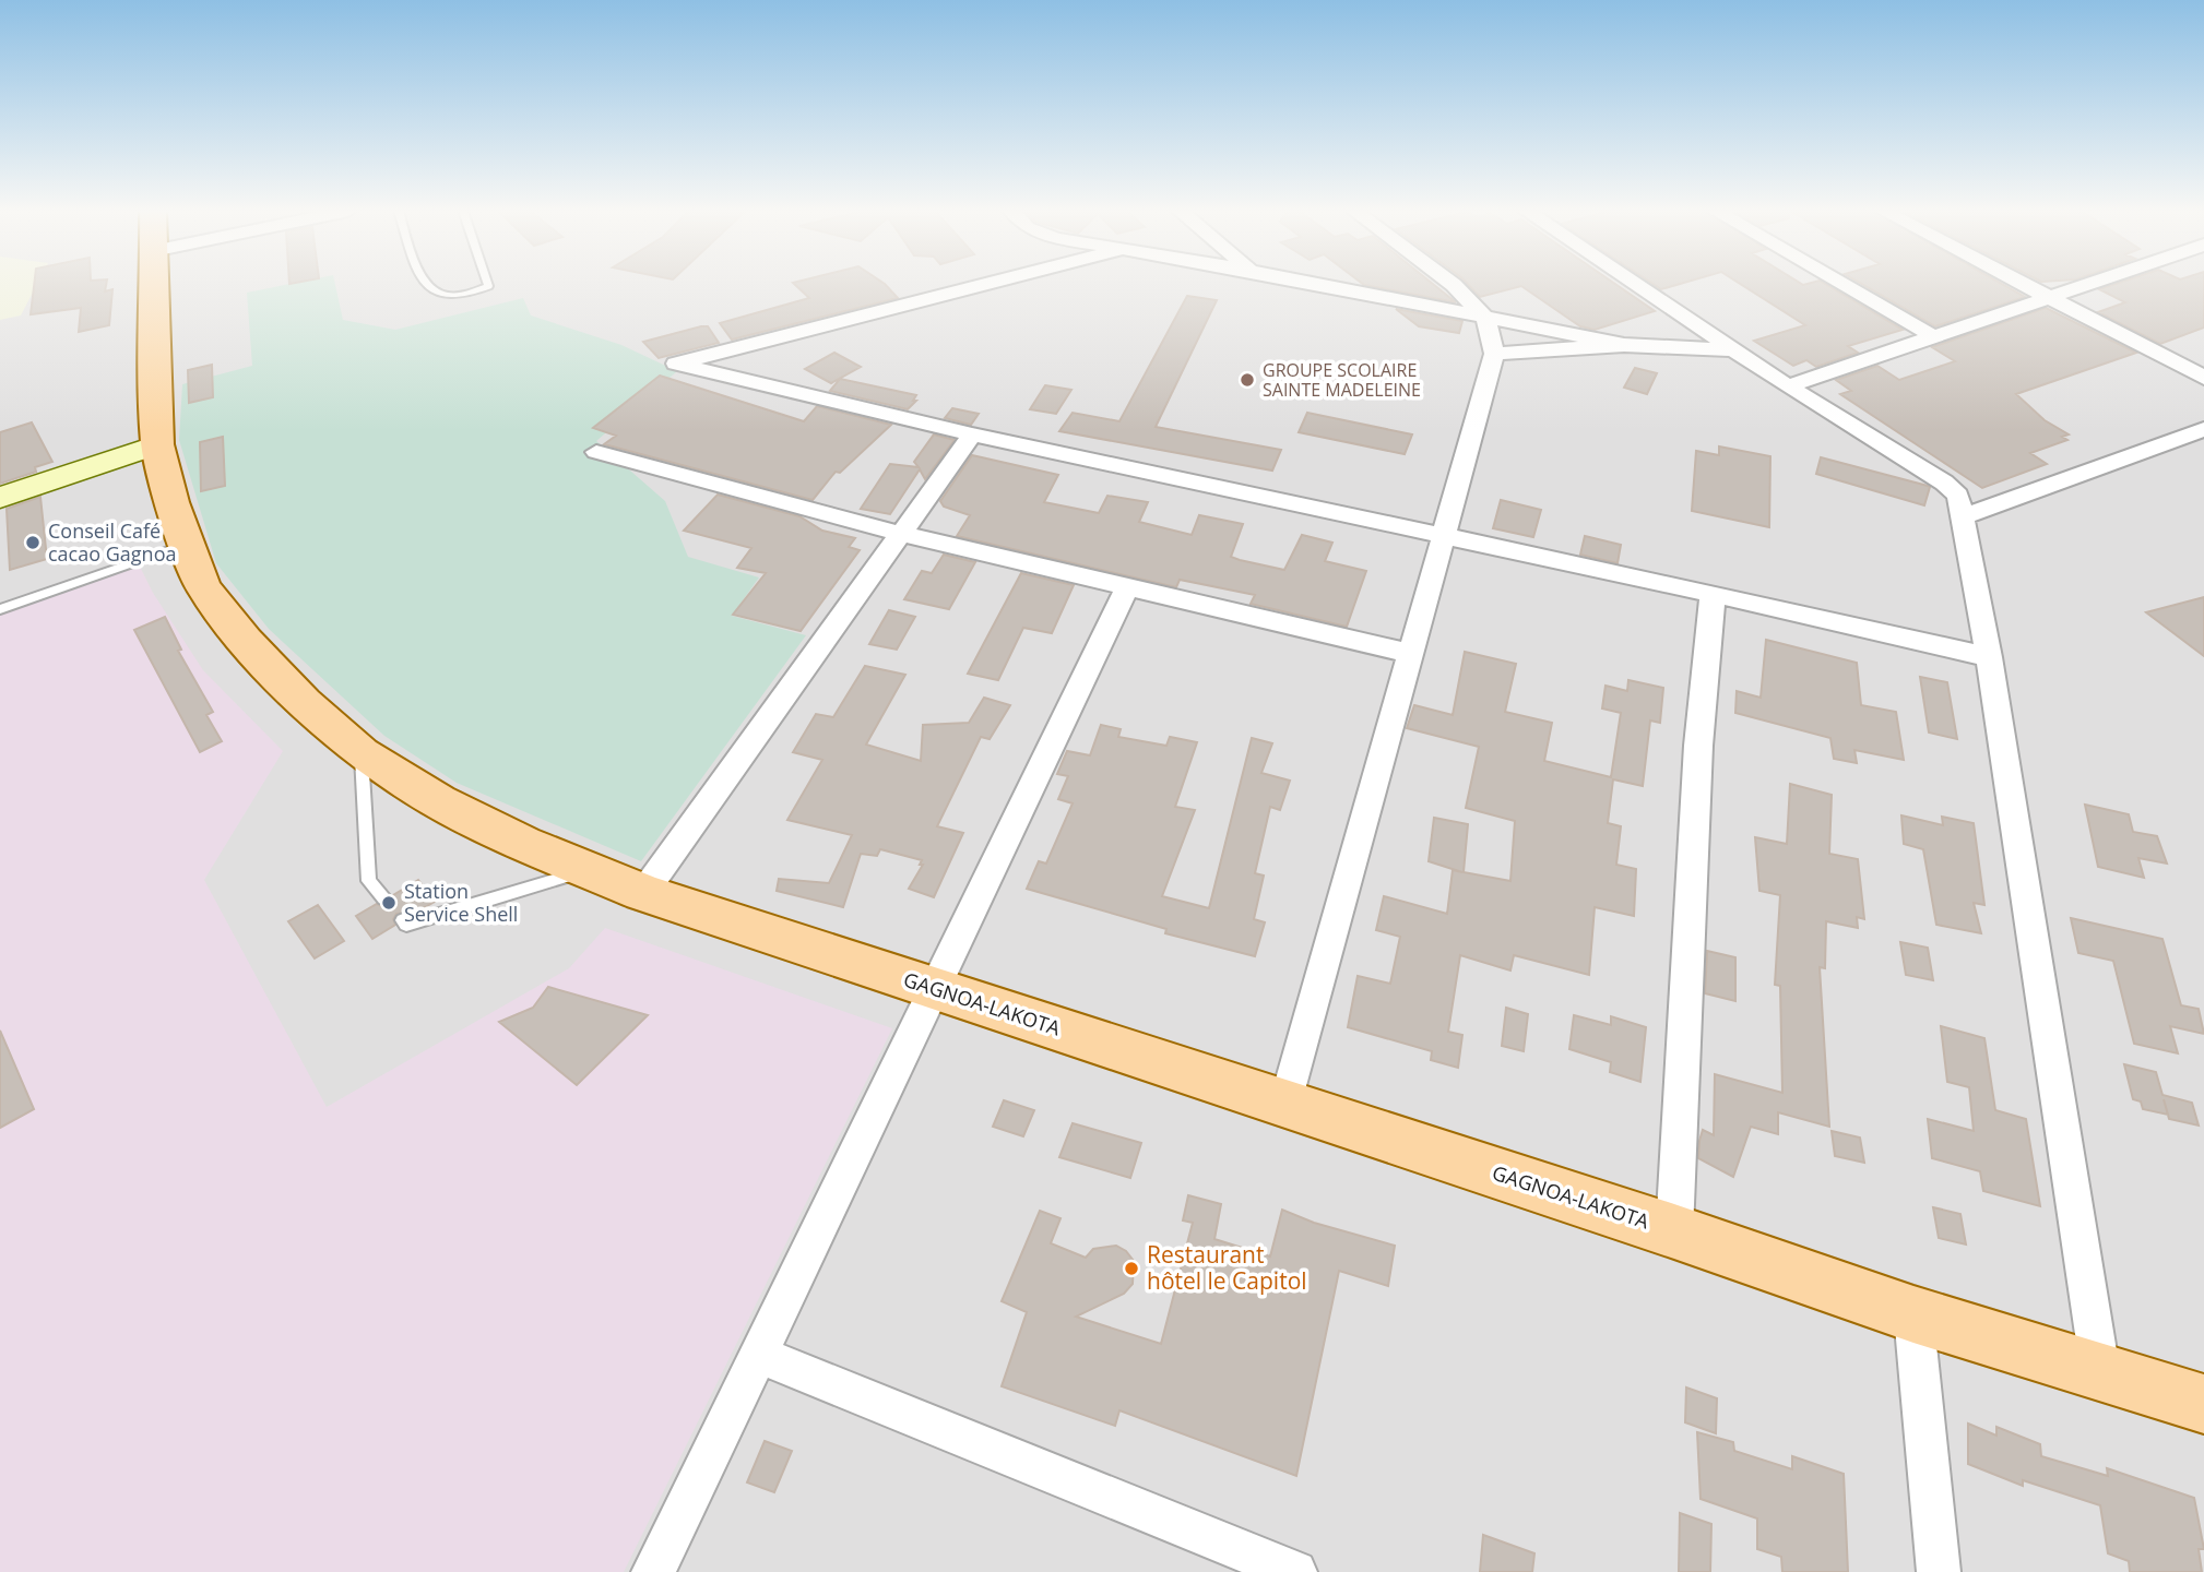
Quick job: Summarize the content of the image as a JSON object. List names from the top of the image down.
{
  "streets": {
    "main road": ["GAGNOA-LAKOTA"]
  },
  "places": [
    "GROUPE SCOLAIRE SAINTE MADELEINE",
    "Conseil Café cacao Gagnoa",
    "Station Service Shell",
    "Restaurant hôtel le Capitol"
  ]
}
